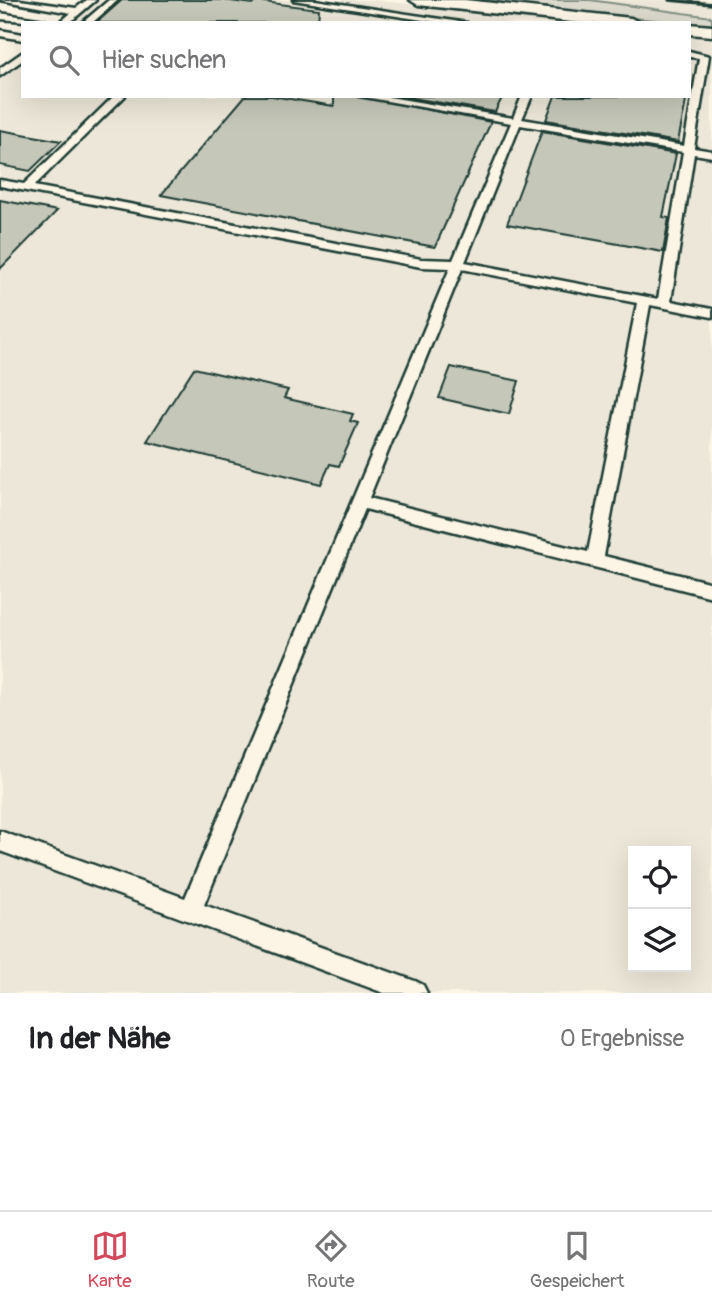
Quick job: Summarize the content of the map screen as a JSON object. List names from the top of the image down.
{
  "page": {
    "search": "Hier suchen",
    "heading": ["In der Nähe", "0 Ergebnisse"],
    "nav": ["Karte", "Route", "Gespeichert"]
  }
}
